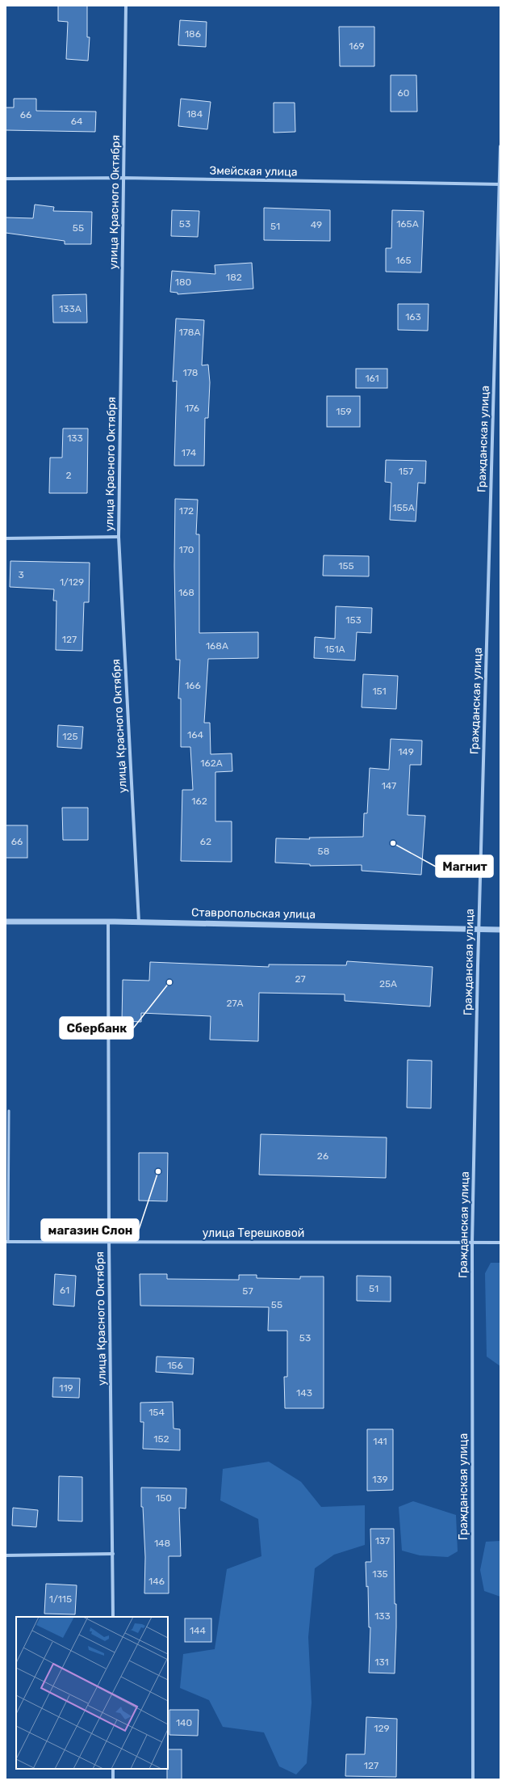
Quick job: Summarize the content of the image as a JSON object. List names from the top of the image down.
{
  "streets": {
    "street": [
      "Змейская улица",
      "улица Красного Октября",
      "Гражданская улица",
      "Ставропольская улица",
      "улица Терешковой"
    ]
  },
  "crossings": [
    ["Змейская улица", "улица Красного Октября"],
    ["Змейская улица", "Гражданская улица"],
    ["улица Красного Октября", "Ставропольская улица"],
    ["улица Красного Октября", "улица Терешковой"],
    ["Гражданская улица", "Ставропольская улица"],
    ["Гражданская улица", "улица Терешковой"]
  ],
  "places": ["Магнит", "Сбербанк", "магазин Слон"],
  "house_numbers": [
    "186",
    "169",
    "60",
    "184",
    "66",
    "64",
    "53",
    "165А",
    "49",
    "51",
    "55",
    "165",
    "182",
    "180",
    "133А",
    "163",
    "178А",
    "178",
    "161",
    "176",
    "159",
    "133",
    "174",
    "157",
    "2",
    "155А",
    "172",
    "170",
    "155",
    "3",
    "1/129",
    "168",
    "153",
    "127",
    "168А",
    "151А",
    "166",
    "151",
    "164",
    "125",
    "149",
    "162А",
    "147",
    "162",
    "66",
    "62",
    "58",
    "27",
    "25А",
    "27А",
    "26",
    "51",
    "61",
    "57",
    "55",
    "53",
    "156",
    "119",
    "143",
    "154",
    "152",
    "141",
    "139",
    "150",
    "137",
    "148",
    "135",
    "146",
    "1/115",
    "133",
    "144",
    "131",
    "140",
    "129",
    "127"
  ]
}
